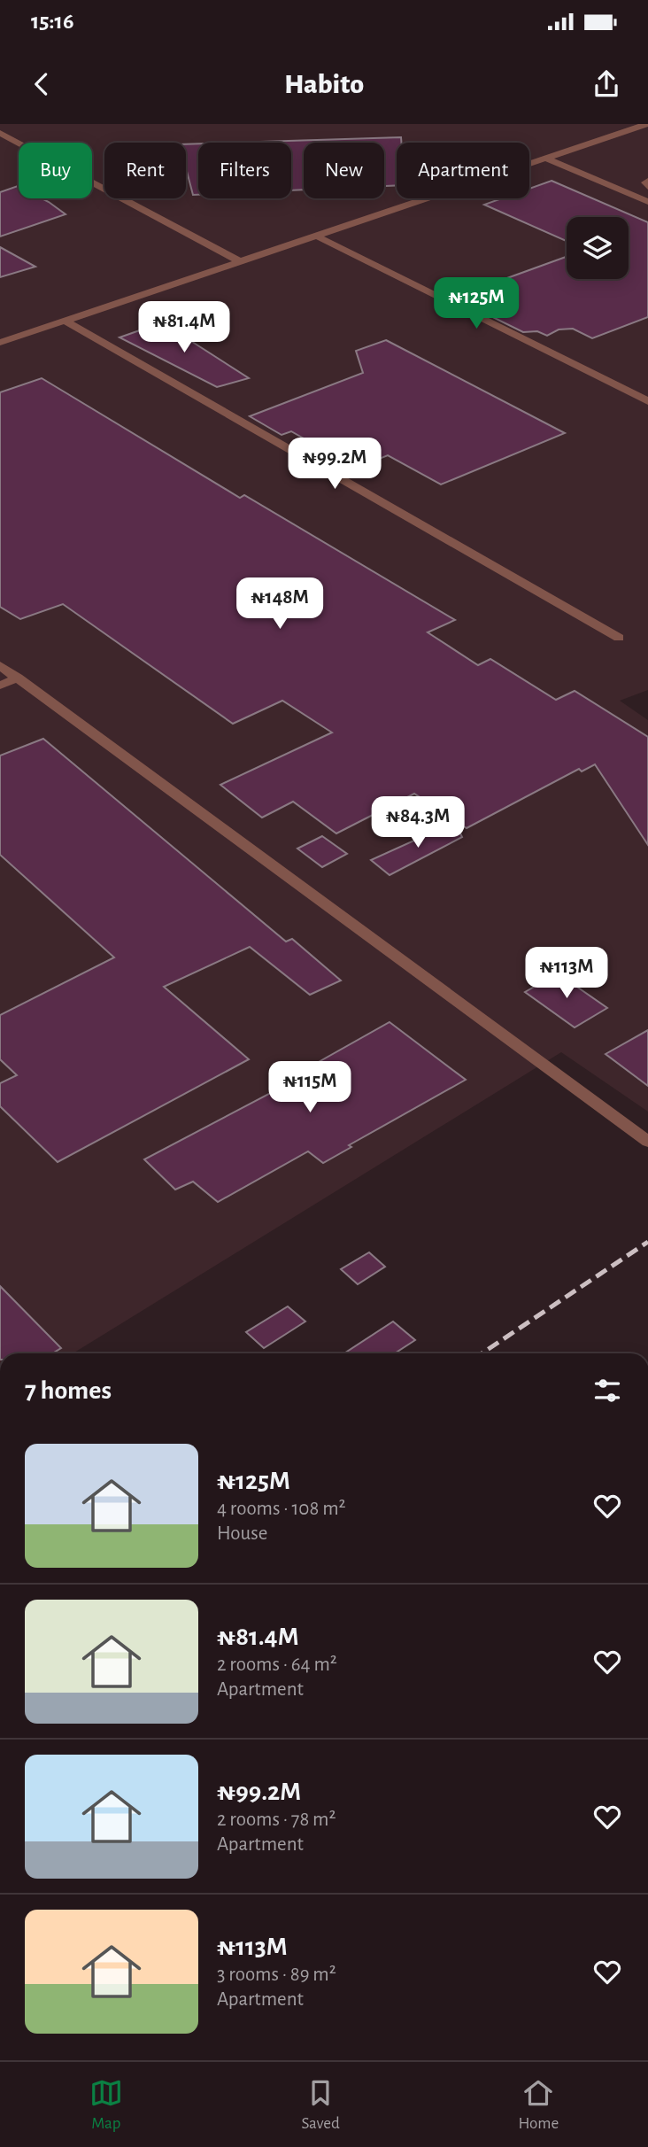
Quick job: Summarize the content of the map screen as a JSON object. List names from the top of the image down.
{
  "page": {
    "status": "15:16",
    "header": "Habito",
    "chip": [
      "Buy",
      "Rent",
      "Filters",
      "New",
      "Apartment"
    ],
    "price": [
      "₦125M",
      "₦81.4M",
      "₦99.2M",
      "₦148M",
      "₦84.3M",
      "₦113M",
      "₦115M"
    ],
    "heading": "7 homes",
    "list": [
      {
        "name": "₦125M",
        "note": "4 rooms · 108 m² · House"
      },
      {
        "name": "₦81.4M",
        "note": "2 rooms · 64 m² · Apartment"
      },
      {
        "name": "₦99.2M",
        "note": "2 rooms · 78 m² · Apartment"
      },
      {
        "name": "₦113M",
        "note": "3 rooms · 89 m² · Apartment"
      }
    ],
    "tabs": ["Map", "Saved", "Home"]
  }
}
